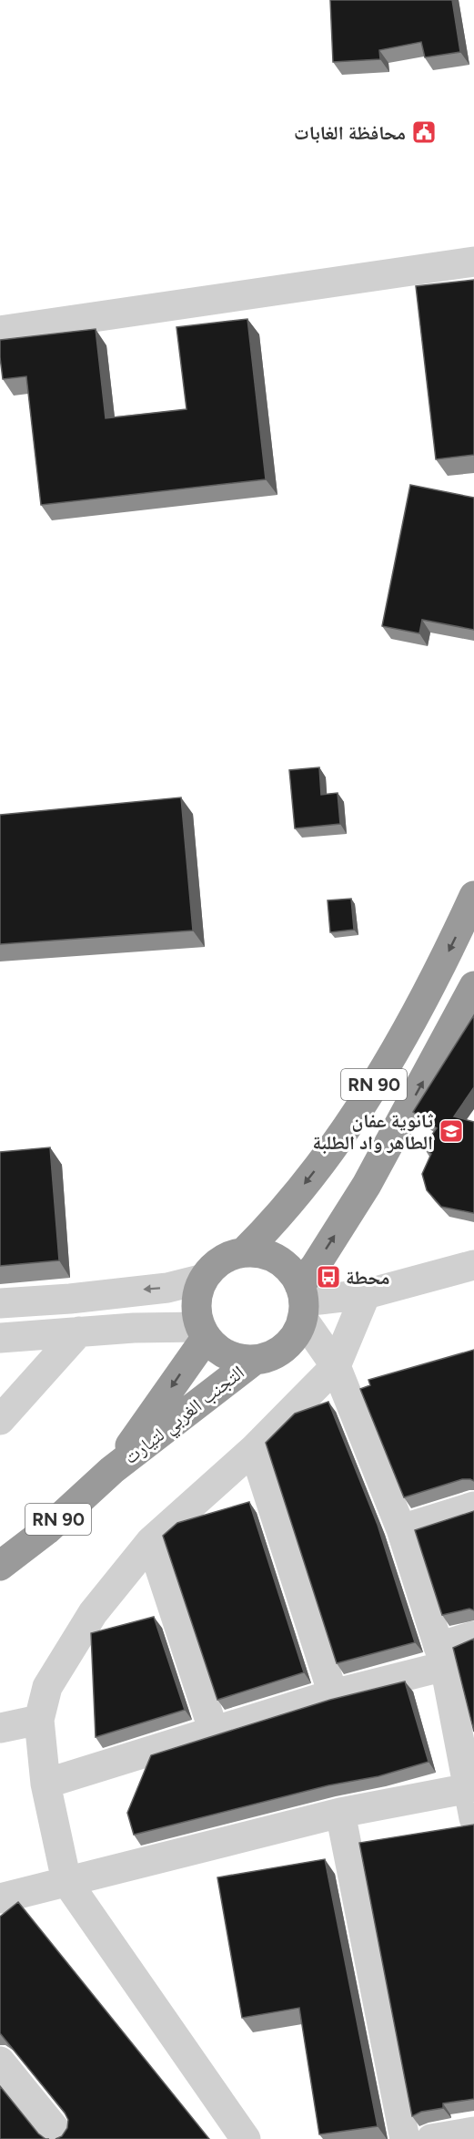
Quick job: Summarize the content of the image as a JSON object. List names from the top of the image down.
{
  "streets": {
    "highway": ["RN 90", "التجنب الغربي لتيارت"]
  },
  "crossings": [
    ["RN 90", "التجنب الغربي لتيارت"]
  ],
  "places": {
    "public building": ["محافظة الغابات"],
    "school or university": ["ثانوية عفان الطاهر واد الطلبة"],
    "bus stop": ["محطة"]
  }
}
